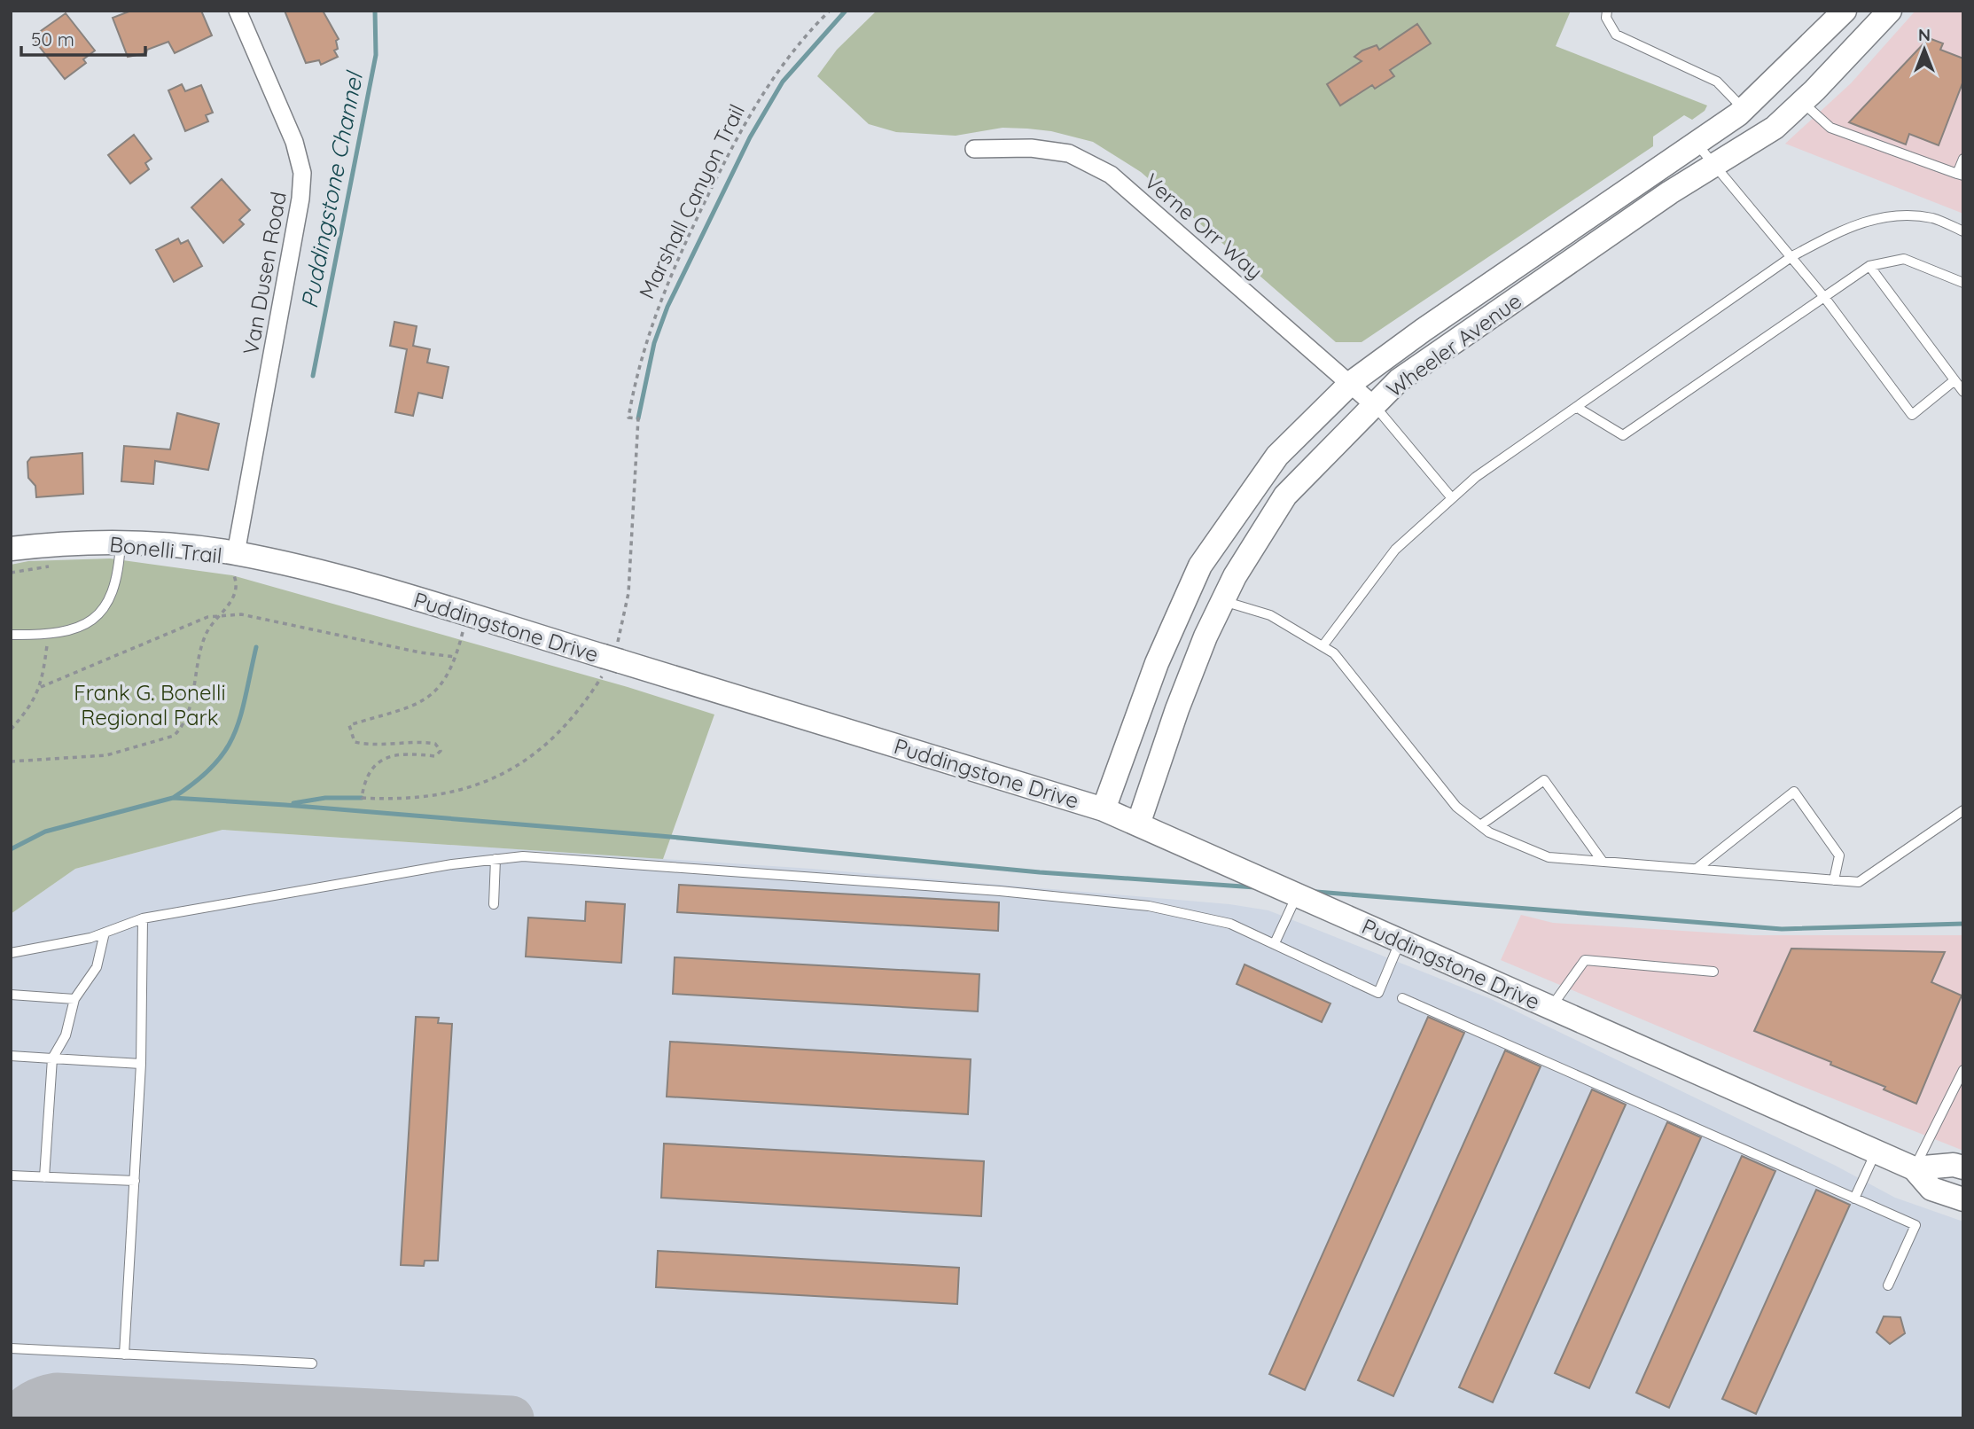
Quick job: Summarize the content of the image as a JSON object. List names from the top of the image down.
{
  "streets": {
    "street": [
      "Verne Orr Way",
      "Van Dusen Road",
      "Wheeler Avenue",
      "Puddingstone Drive"
    ],
    "path": ["Marshall Canyon Trail", "Bonelli Trail"]
  },
  "crossings": [
    ["Verne Orr Way", "Wheeler Avenue"],
    ["Van Dusen Road", "Bonelli Trail"],
    ["Van Dusen Road", "Puddingstone Drive"],
    ["Wheeler Avenue", "Puddingstone Drive"],
    ["Bonelli Trail", "Puddingstone Drive"]
  ],
  "water": ["Puddingstone Channel"],
  "parks": ["Frank G. Bonelli Regional Park"],
  "scale_bar": "50 m",
  "north": "top"
}
